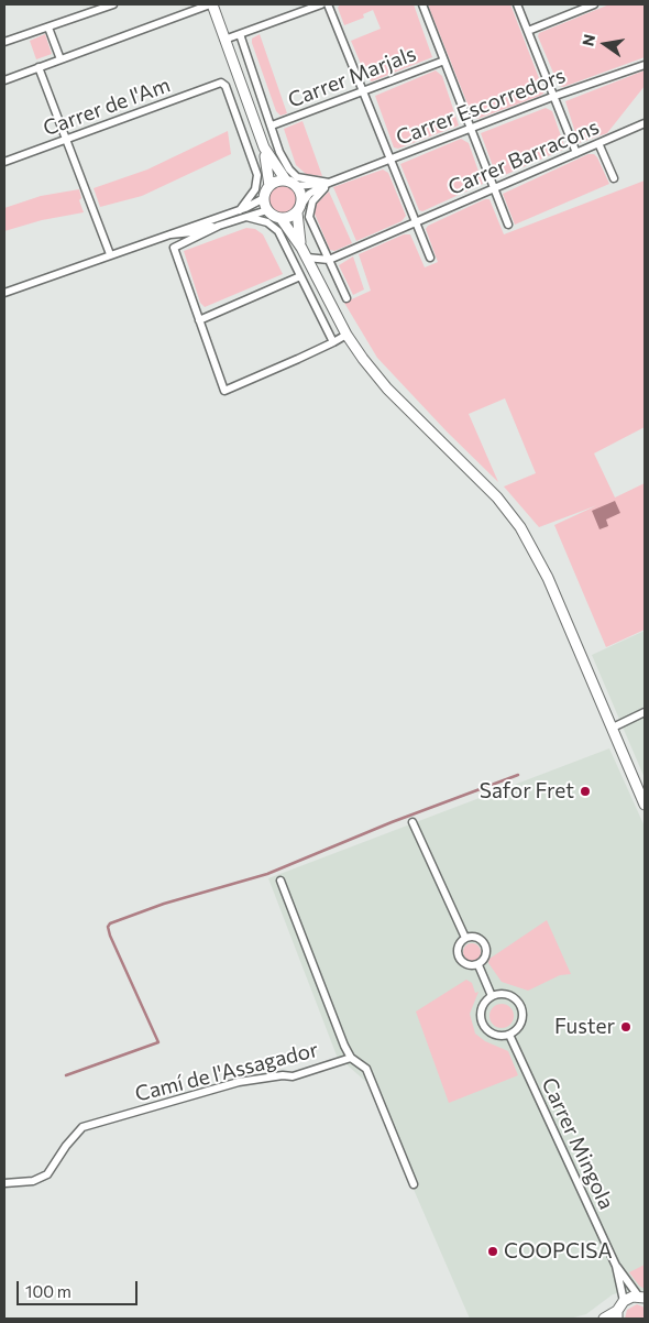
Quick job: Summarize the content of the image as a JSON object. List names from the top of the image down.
{
  "streets": {
    "street": [
      "Carrer Marjals",
      "Carrer de l'Am",
      "Carrer Escorredors",
      "Carrer Barracons",
      "Camí de l'Assagador",
      "Carrer Mingola"
    ]
  },
  "places": ["Safor Fret", "Fuster", "COOPCISA"],
  "scale_bar": "100 m",
  "north": "left"
}
